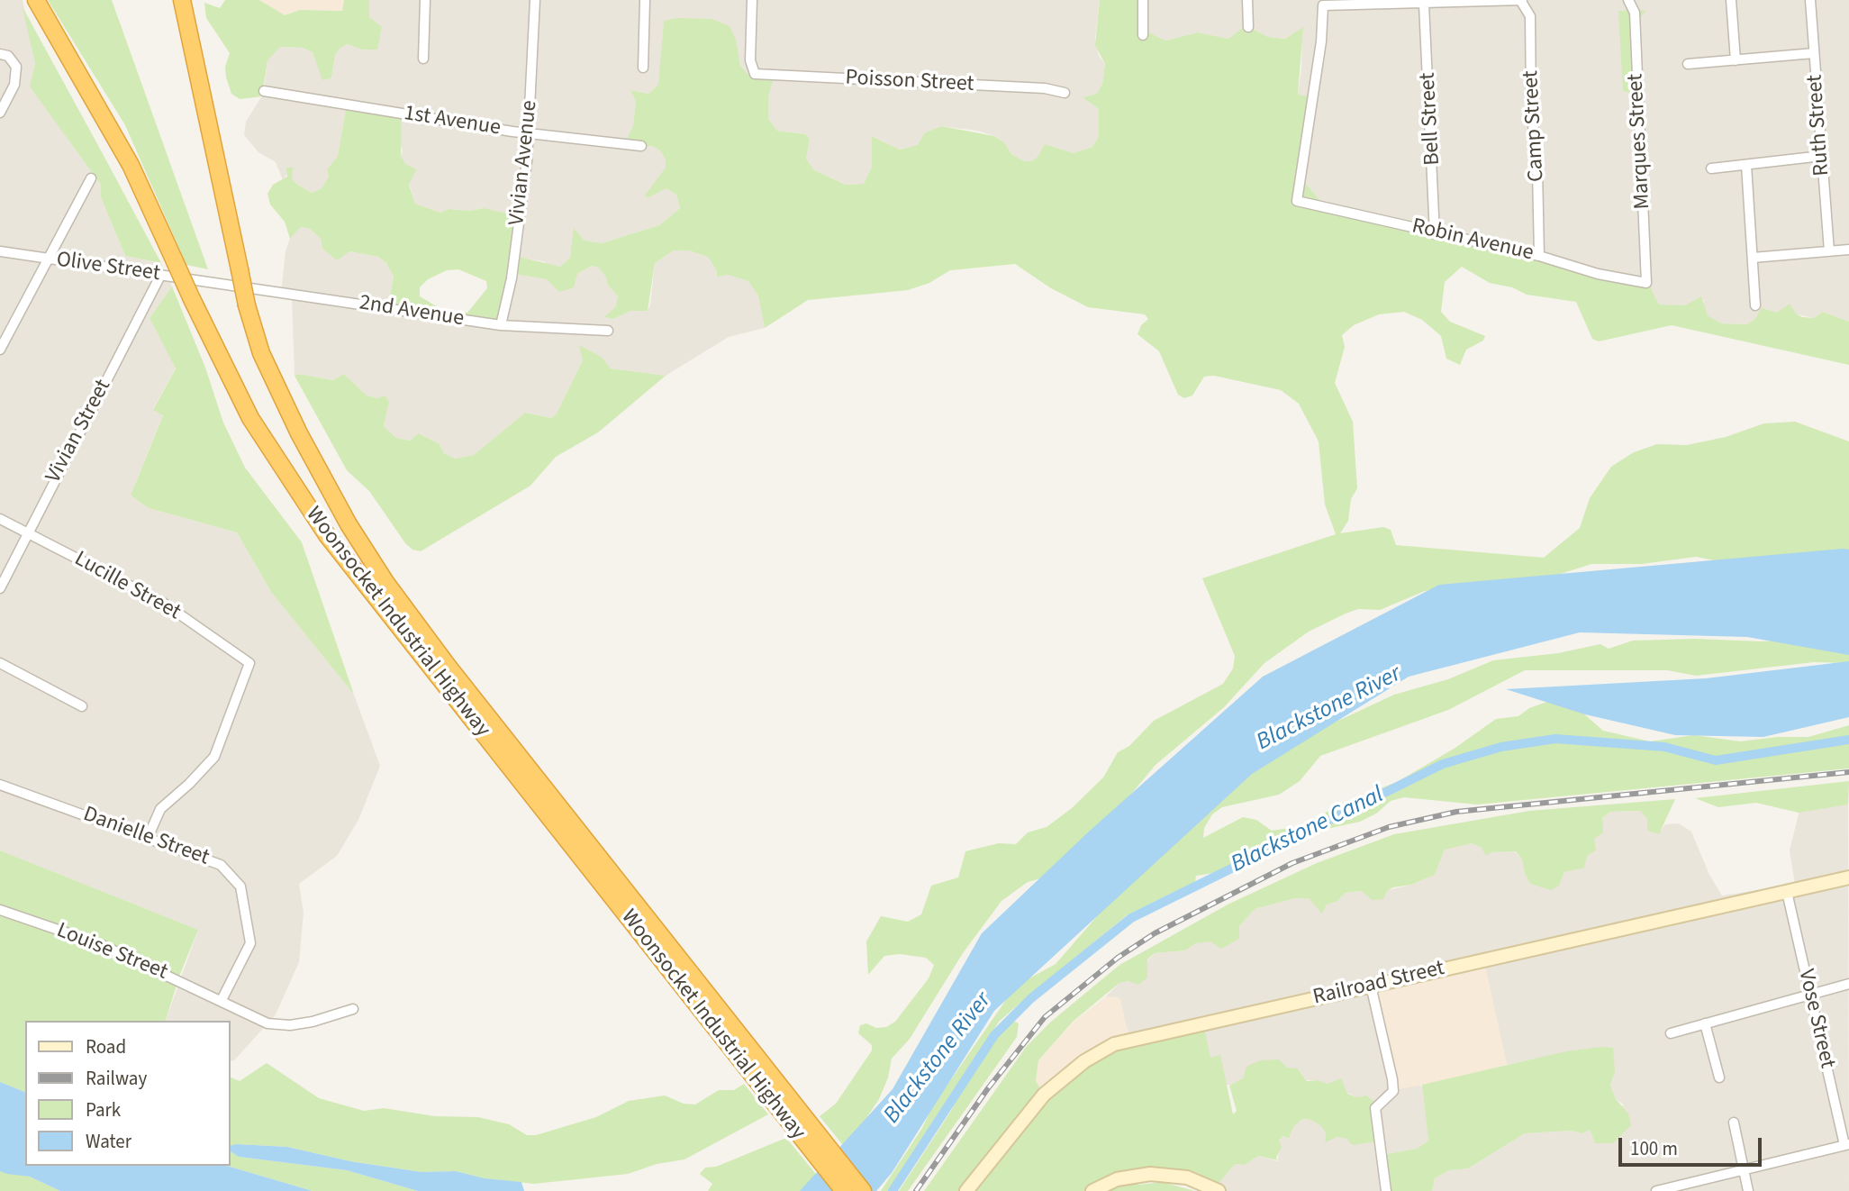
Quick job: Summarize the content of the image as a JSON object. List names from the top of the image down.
{
  "streets": {
    "highway": ["Woonsocket Industrial Highway"],
    "street": [
      "Poisson Street",
      "Bell Street",
      "1st Avenue",
      "Ruth Street",
      "Camp Street",
      "Marques Street",
      "Vivian Avenue",
      "Robin Avenue",
      "Olive Street",
      "2nd Avenue",
      "Vivian Street",
      "Lucille Street",
      "Danielle Street",
      "Louise Street",
      "Railroad Street",
      "Vose Street"
    ]
  },
  "crossings": [
    ["Bell Street", "Robin Avenue"],
    ["1st Avenue", "Vivian Avenue"],
    ["Camp Street", "Robin Avenue"],
    ["Marques Street", "Robin Avenue"],
    ["Vivian Avenue", "2nd Avenue"],
    ["Olive Street", "2nd Avenue"],
    ["Olive Street", "Vivian Street"],
    ["Vivian Street", "Lucille Street"],
    ["Lucille Street", "Danielle Street"],
    ["Danielle Street", "Louise Street"],
    ["Railroad Street", "Vose Street"]
  ],
  "water": ["Blackstone River", "Blackstone Canal"],
  "legend": [
    "Road",
    "Railway",
    "Park",
    "Water"
  ],
  "scale_bar": "100 m"
}
